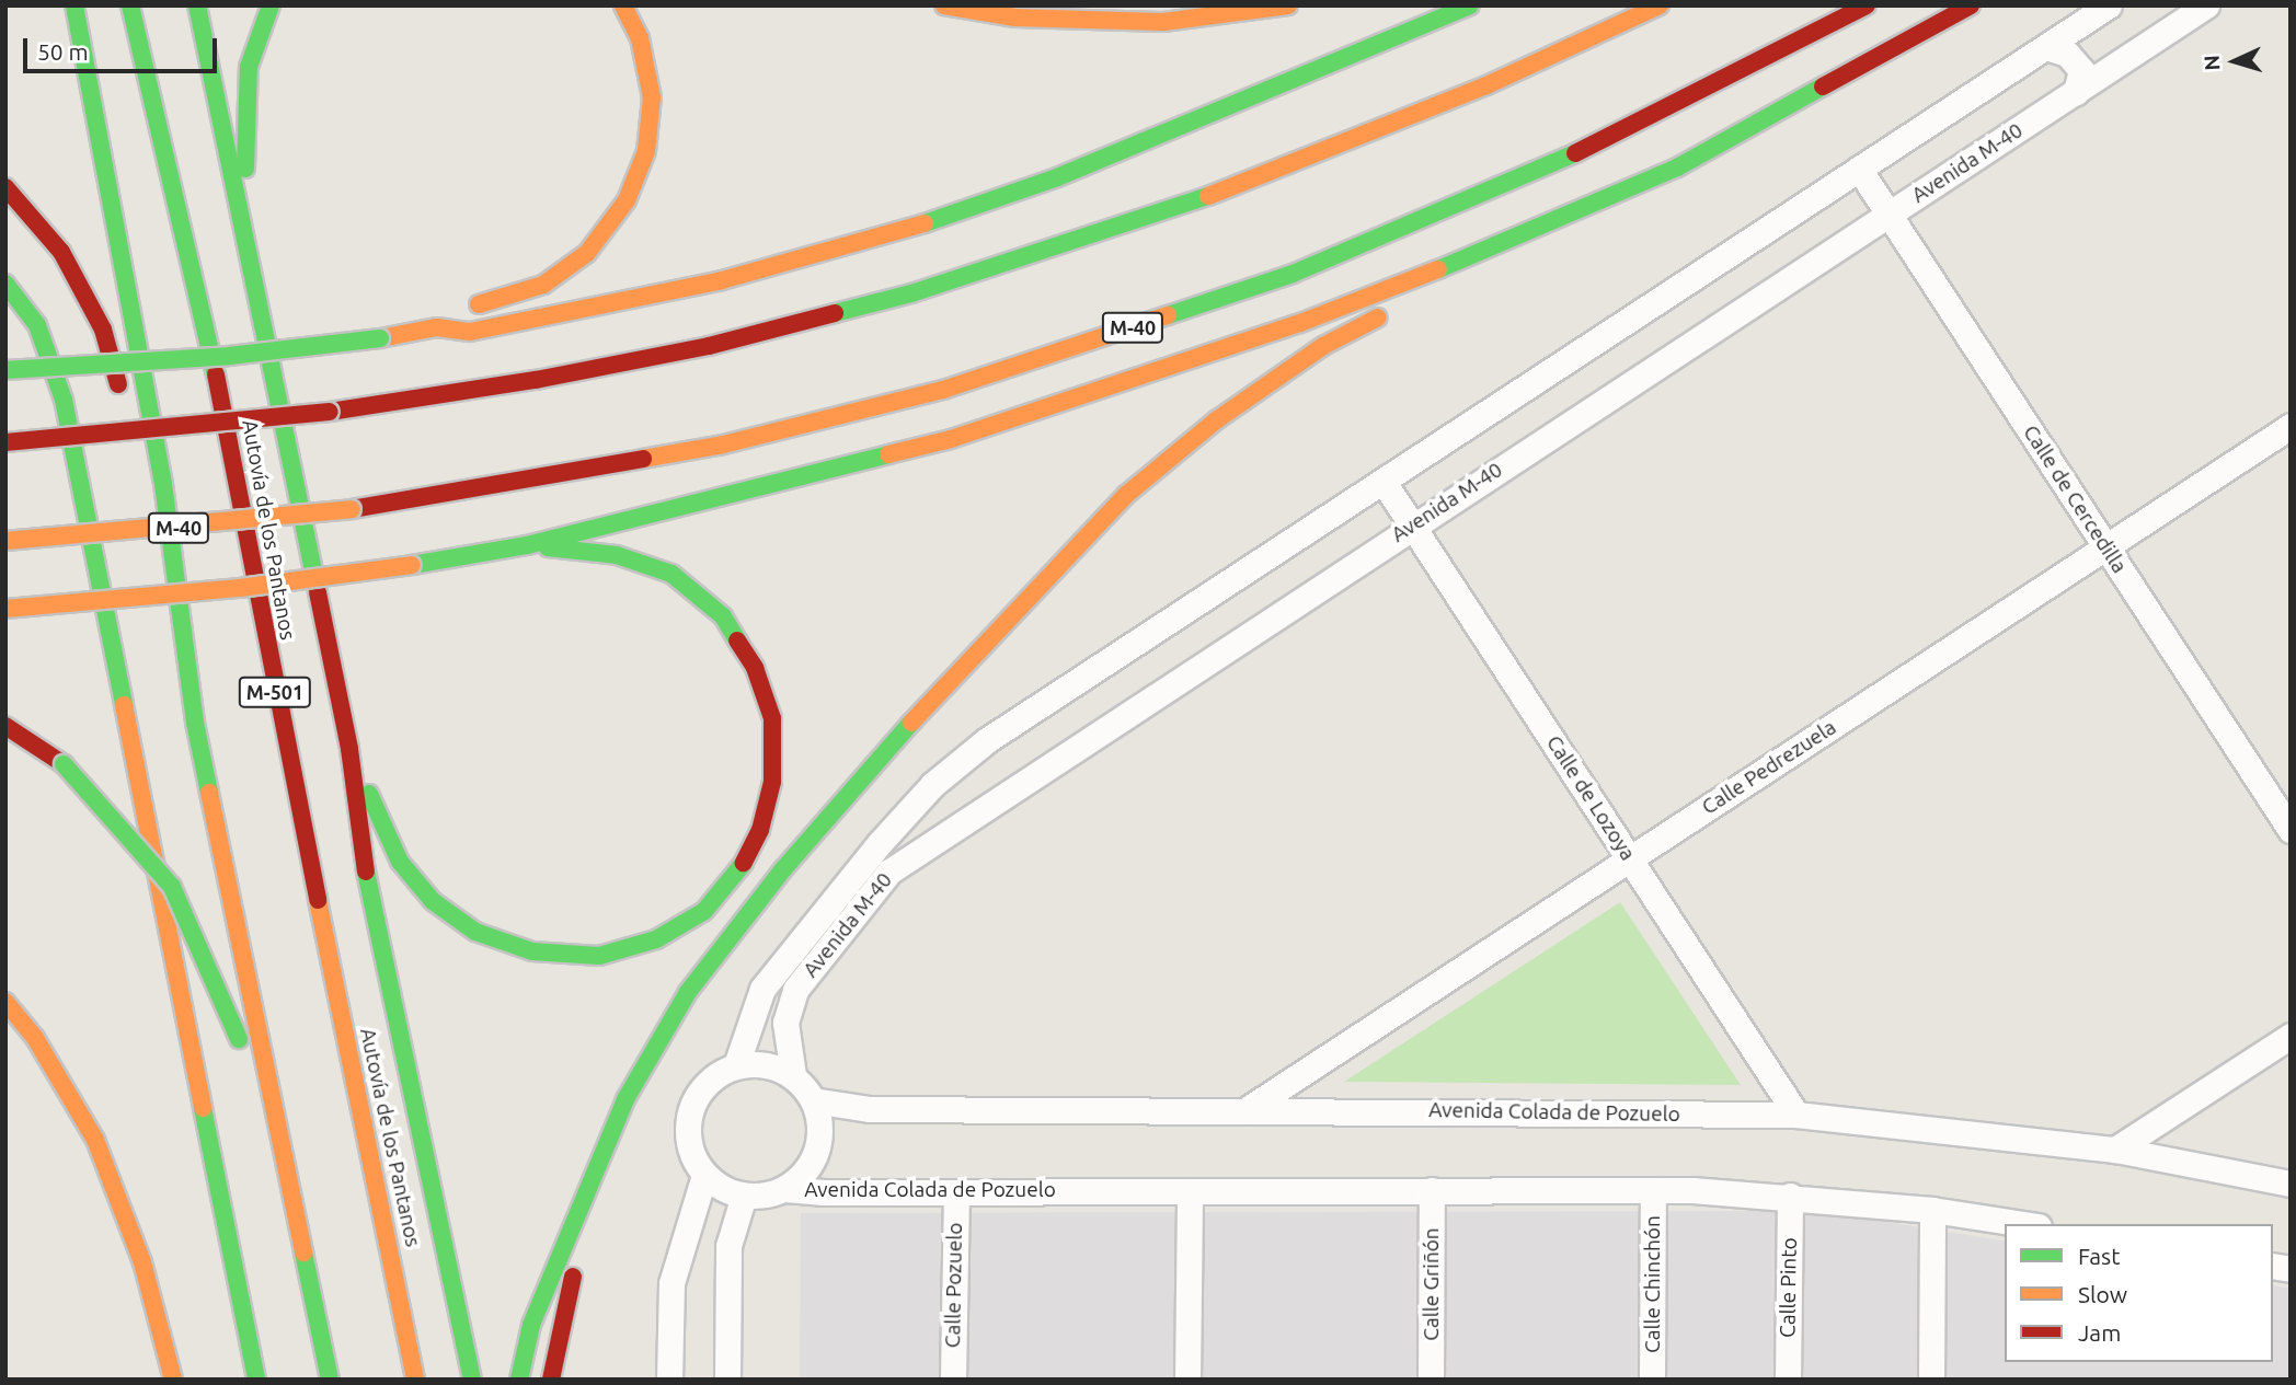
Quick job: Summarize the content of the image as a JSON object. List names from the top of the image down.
{
  "streets": {
    "highway": ["M-40", "Autovía de los Pantanos", "M-501"],
    "street": [
      "Avenida M-40",
      "Calle de Cercedilla",
      "Calle Pedrezuela",
      "Calle de Lozoya",
      "Avenida Colada de Pozuelo",
      "Calle Griñón",
      "Calle Chinchón",
      "Calle Pozuelo",
      "Calle Pinto"
    ]
  },
  "crossings": [
    ["Avenida M-40", "Calle de Cercedilla"],
    ["Avenida M-40", "Calle de Lozoya"],
    ["Avenida M-40", "Avenida Colada de Pozuelo"],
    ["Calle de Cercedilla", "Calle Pedrezuela"],
    ["Calle Pedrezuela", "Calle de Lozoya"],
    ["Calle Pedrezuela", "Avenida Colada de Pozuelo"],
    ["Calle de Lozoya", "Avenida Colada de Pozuelo"],
    ["Avenida Colada de Pozuelo", "Calle Griñón"],
    ["Avenida Colada de Pozuelo", "Calle Chinchón"],
    ["Avenida Colada de Pozuelo", "Calle Pozuelo"],
    ["Avenida Colada de Pozuelo", "Calle Pinto"]
  ],
  "legend": ["Fast", "Slow", "Jam"],
  "scale_bar": "50 m",
  "north": "left"
}
